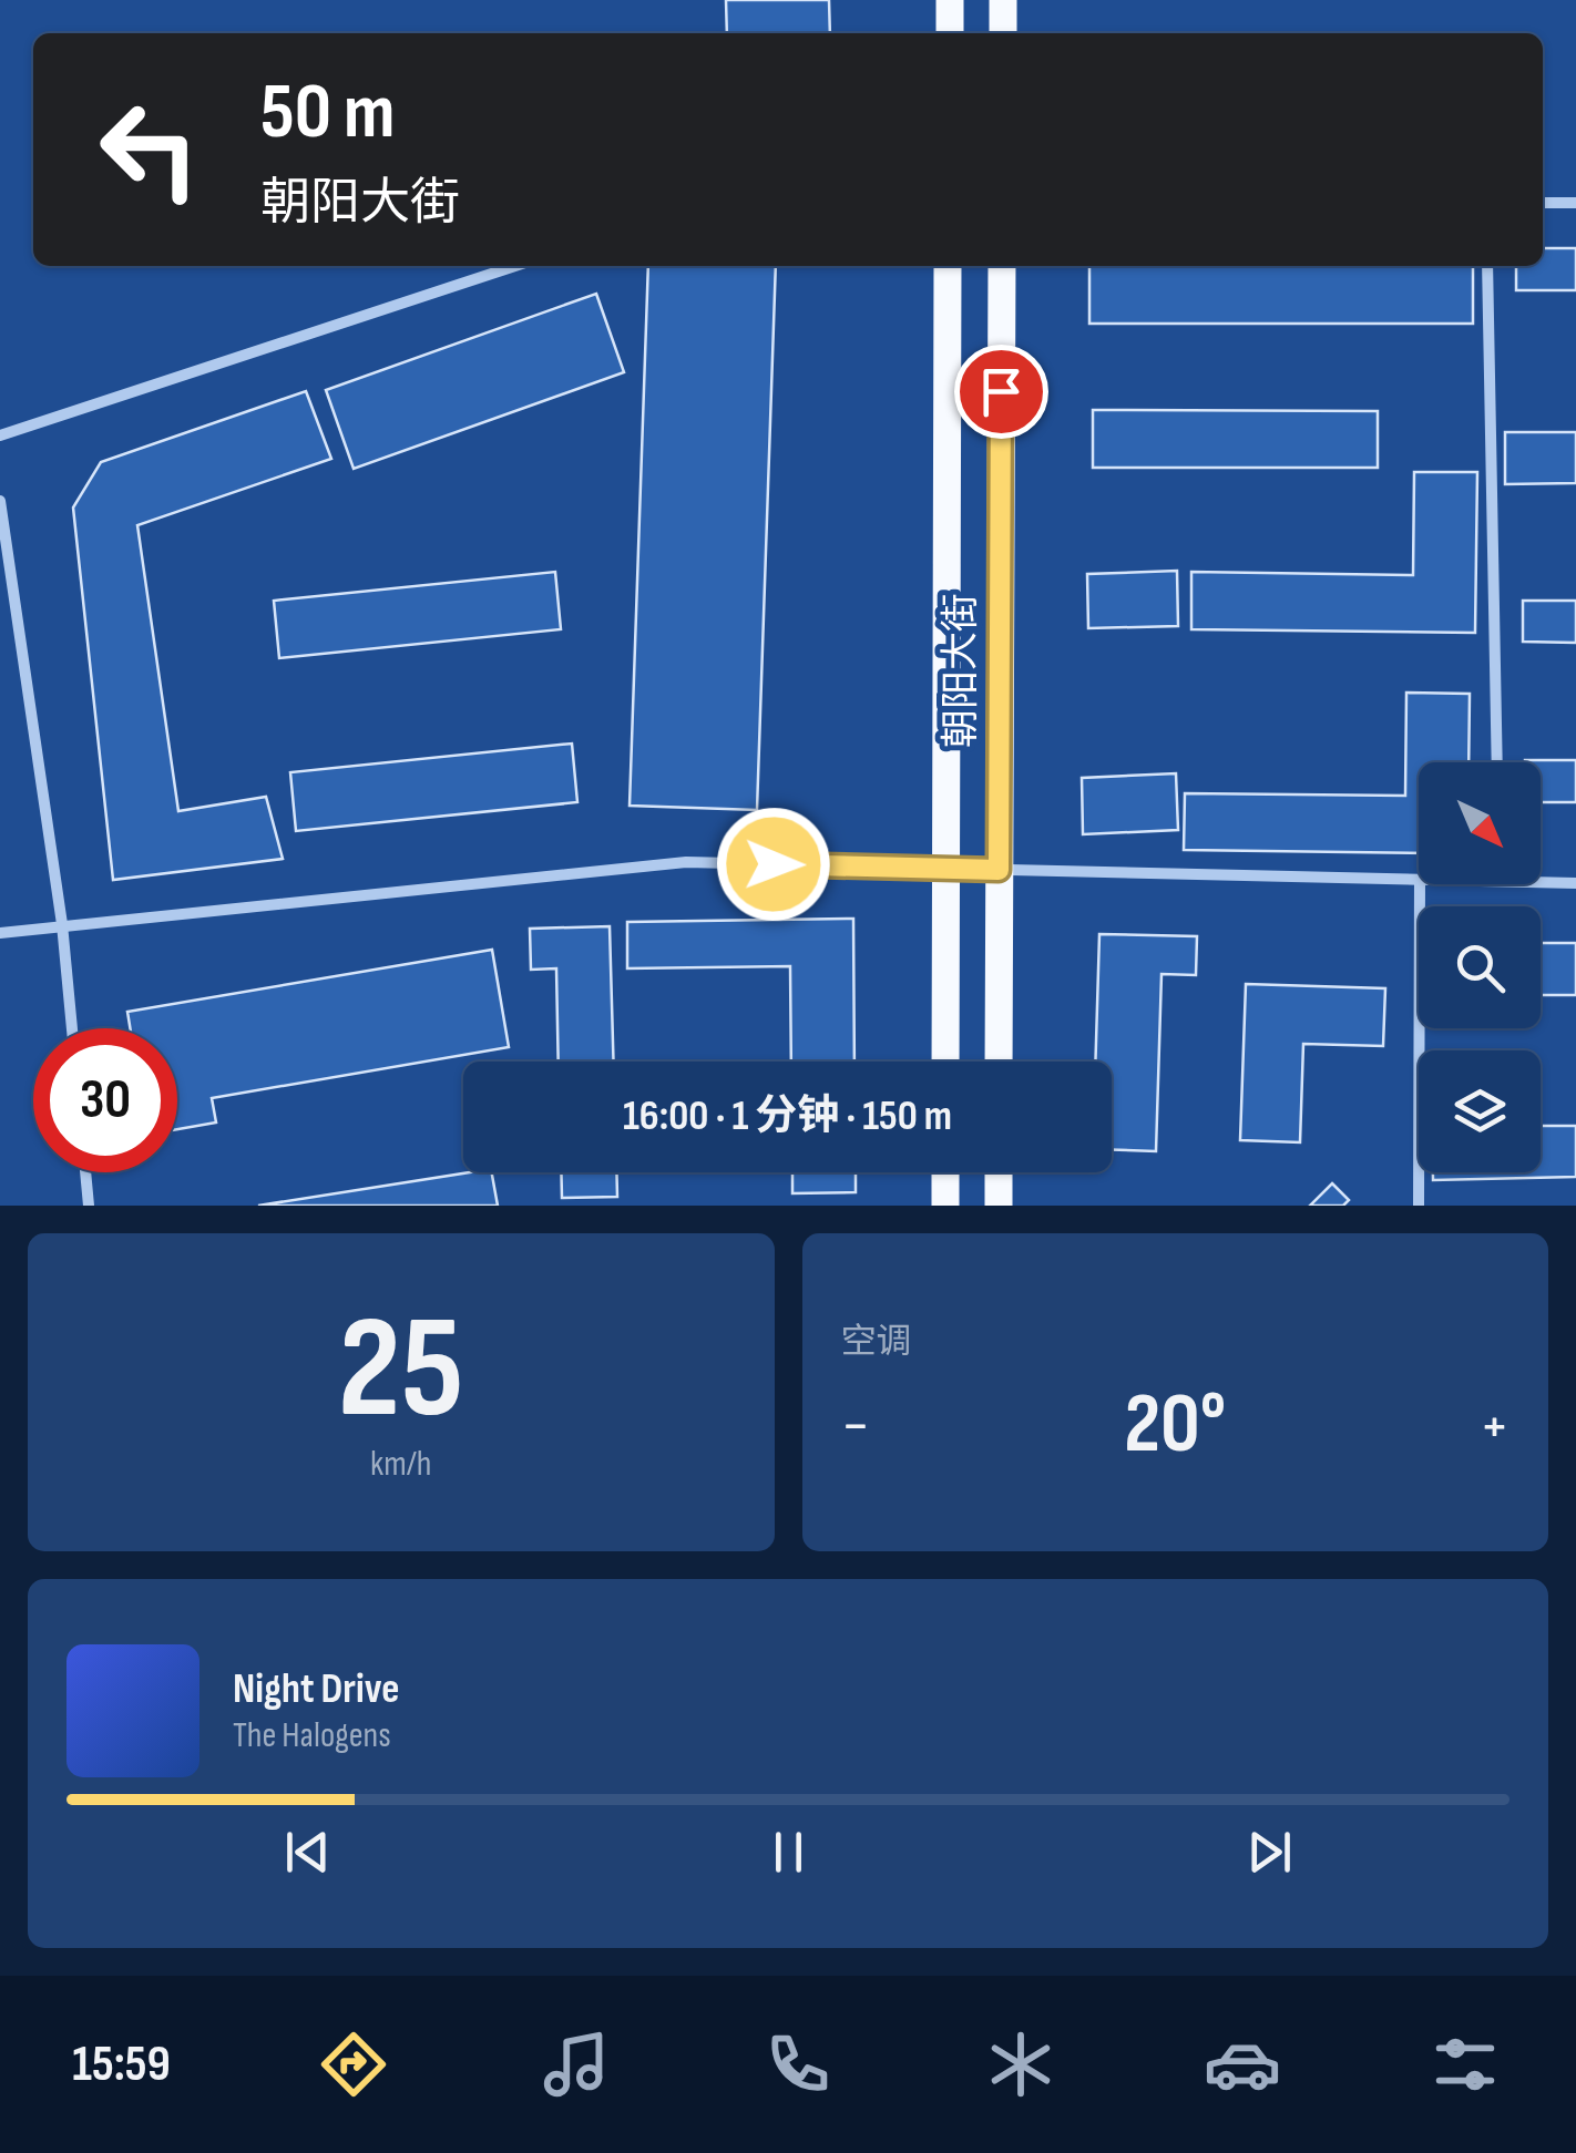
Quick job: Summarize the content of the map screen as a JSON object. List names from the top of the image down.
{
  "streets": {
    "main road": ["朝阳大街"]
  },
  "north": "bottom right",
  "page": {
    "turn": ["50 m", "朝阳大街"],
    "limit": "30",
    "trip": "16:00 · 1 分钟 · 150 m",
    "tile": [
      ["25", "km/h"],
      "空调"
    ],
    "heat": ["−", "20°", "+"],
    "song": ["Night Drive", "The Halogens"],
    "tabs": "15:59"
  }
}
